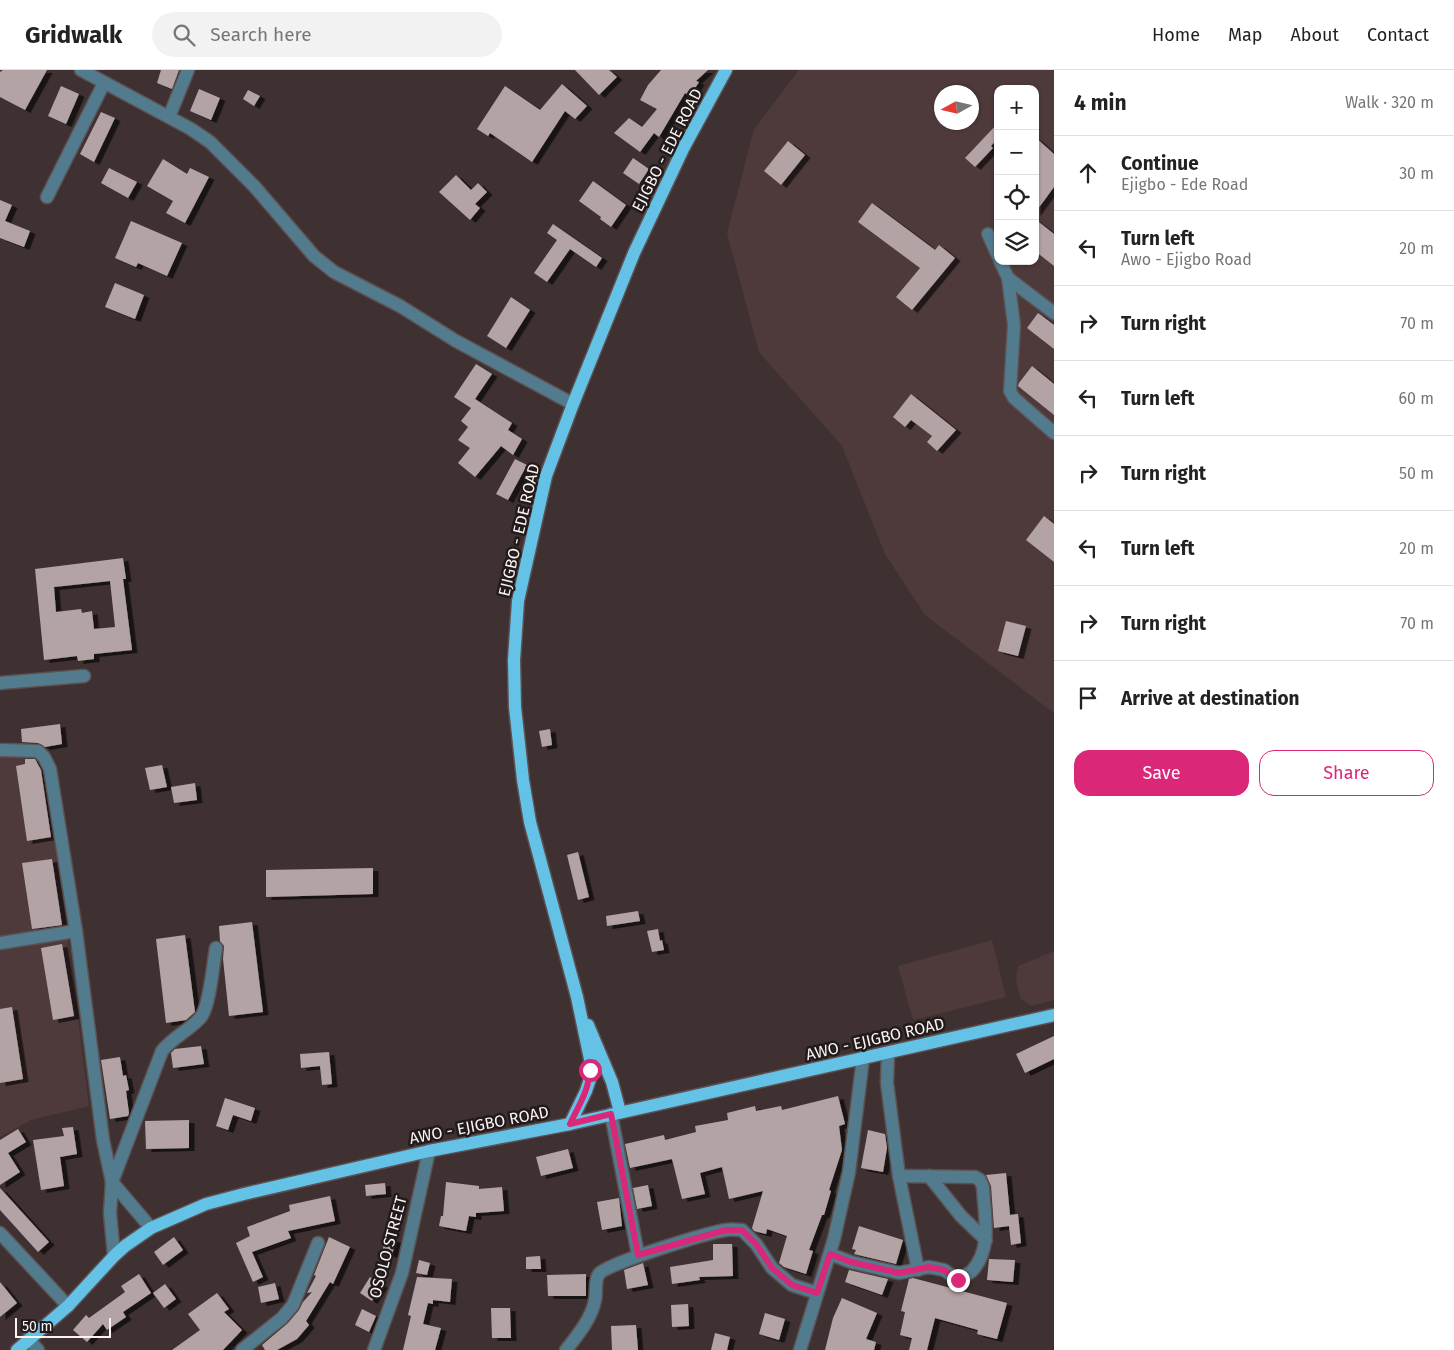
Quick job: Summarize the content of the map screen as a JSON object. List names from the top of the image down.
{
  "streets": {
    "main road": ["EJIGBO - EDE ROAD", "AWO - EJIGBO ROAD"],
    "street": ["OSOLO STREET"]
  },
  "crossings": [
    ["EJIGBO - EDE ROAD", "AWO - EJIGBO ROAD"],
    ["AWO - EJIGBO ROAD", "OSOLO STREET"]
  ],
  "scale_bar": "50 m",
  "north": "left",
  "page": {
    "header": "Gridwalk",
    "search": "Search here",
    "nav": [
      "Home",
      "Map",
      "About",
      "Contact"
    ],
    "heading": ["4 min", "Walk · 320 m"],
    "map_buttons": ["+", "−"],
    "list": [
      ["Continue", "Ejigbo - Ede Road", "30 m"],
      ["Turn left", "Awo - Ejigbo Road", "20 m"],
      ["Turn right", "70 m"],
      ["Turn left", "60 m"],
      ["Turn right", "50 m"],
      ["Turn left", "20 m"],
      ["Turn right", "70 m"],
      "Arrive at destination"
    ],
    "buttons": ["Save", "Share"],
    "scale": "50 m"
  }
}
